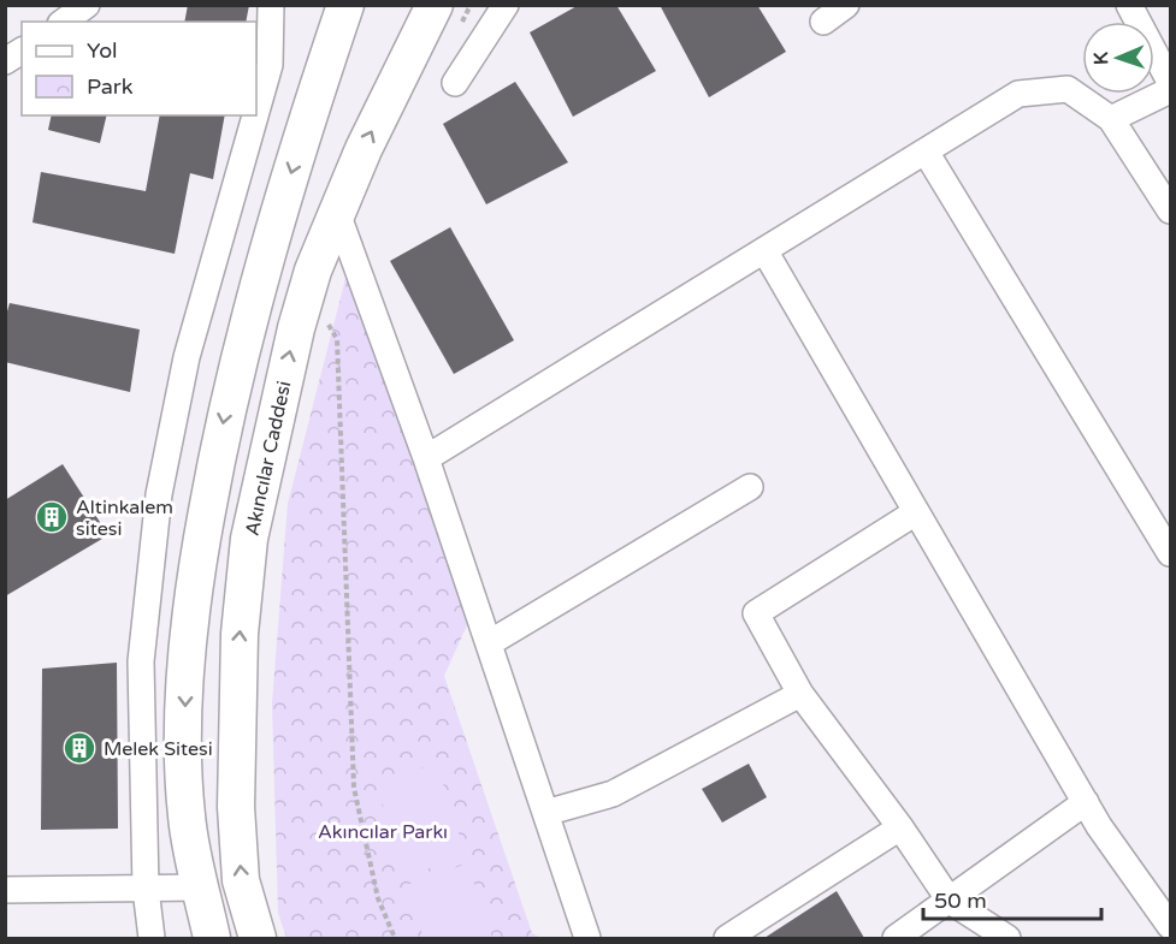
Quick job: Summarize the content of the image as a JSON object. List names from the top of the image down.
{
  "streets": {
    "main road": ["Akıncılar Caddesi"]
  },
  "parks": ["Akıncılar Parkı"],
  "places": {
    "building": ["Altinkalem sitesi", "Melek Sitesi"]
  },
  "legend": ["Yol", "Park"],
  "scale_bar": "50 m",
  "north": "left"
}
